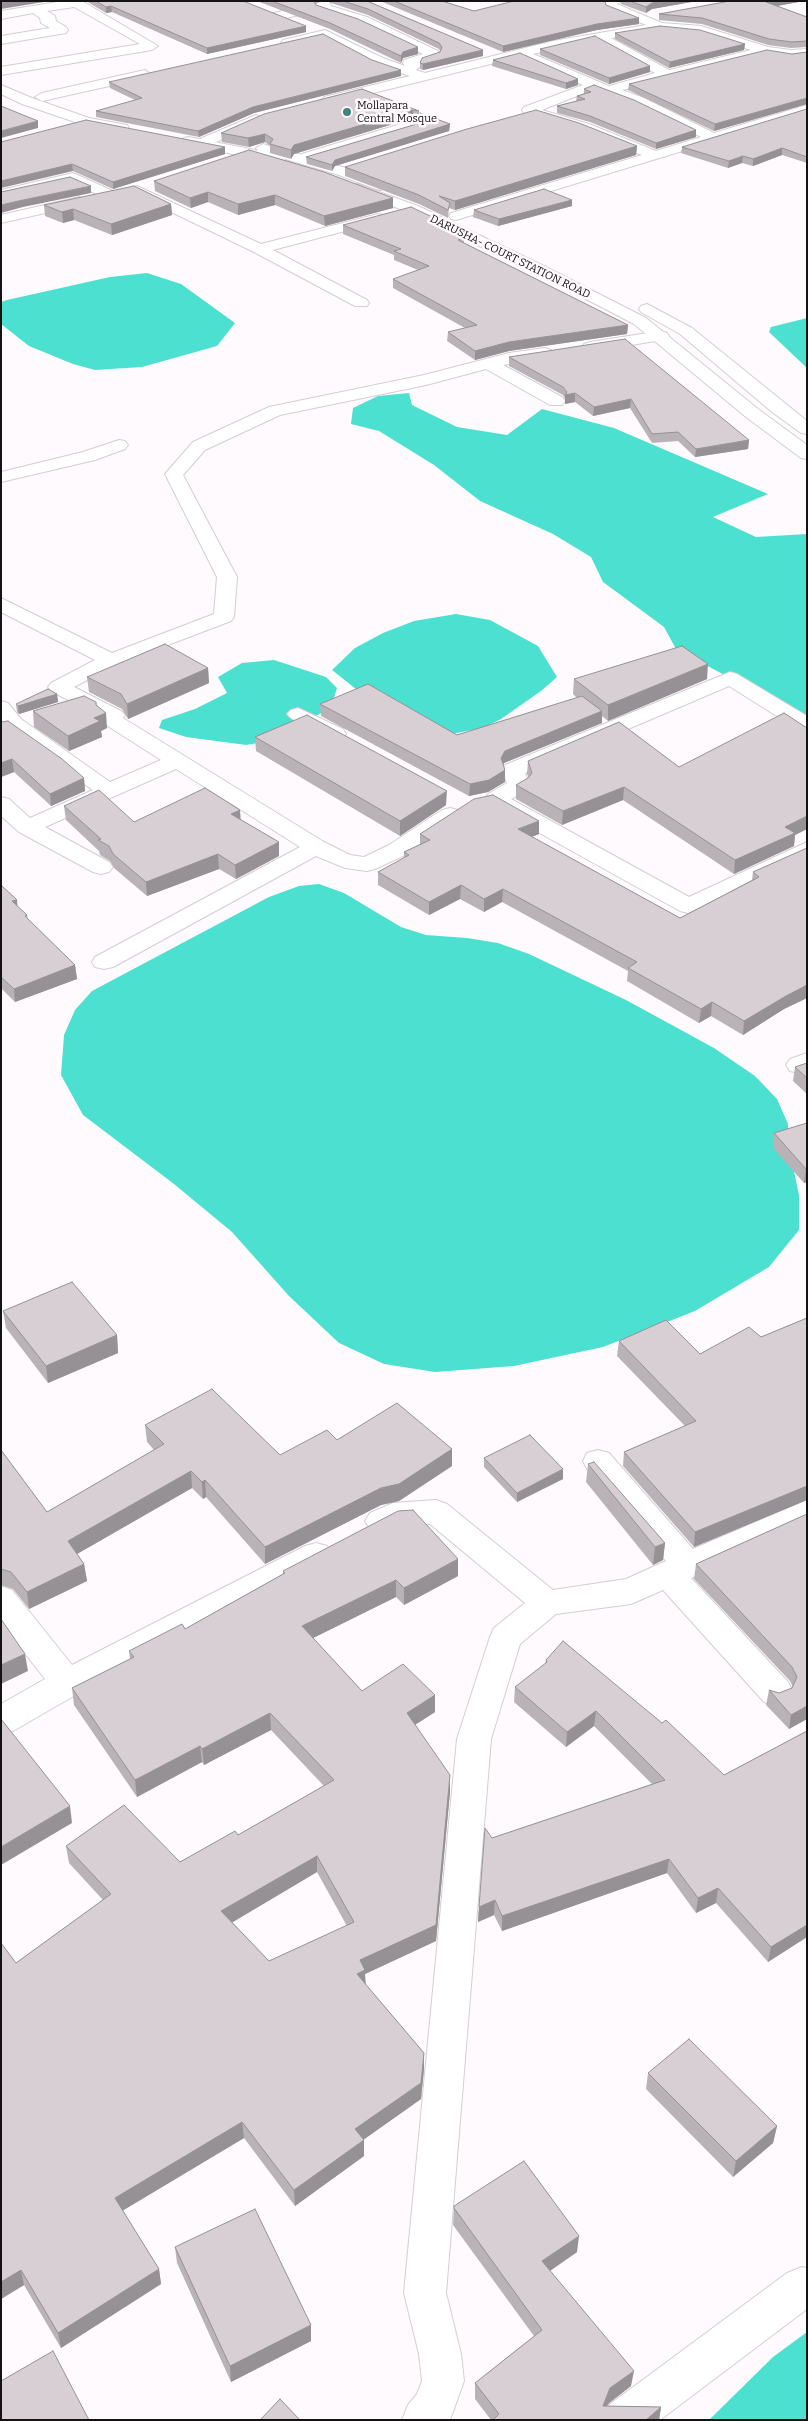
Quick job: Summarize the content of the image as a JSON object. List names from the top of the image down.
{
  "streets": {
    "street": ["DARUSHA- COURT STATION ROAD"]
  },
  "places": ["Mollapara Central Mosque"]
}
